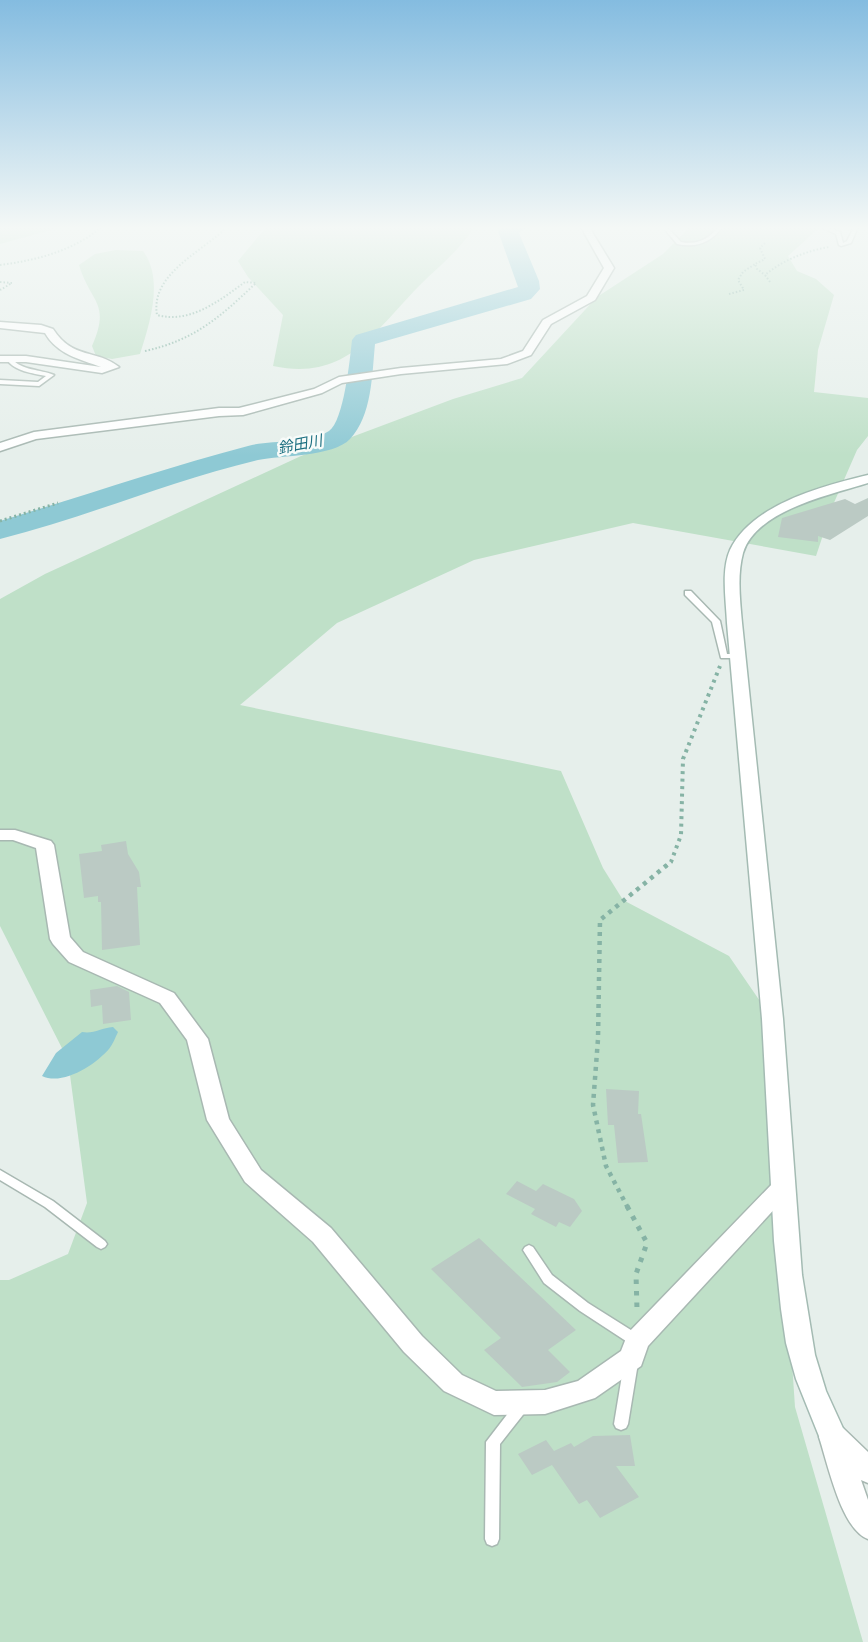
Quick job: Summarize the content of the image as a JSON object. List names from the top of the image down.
{
  "water": ["鈴田川"]
}
